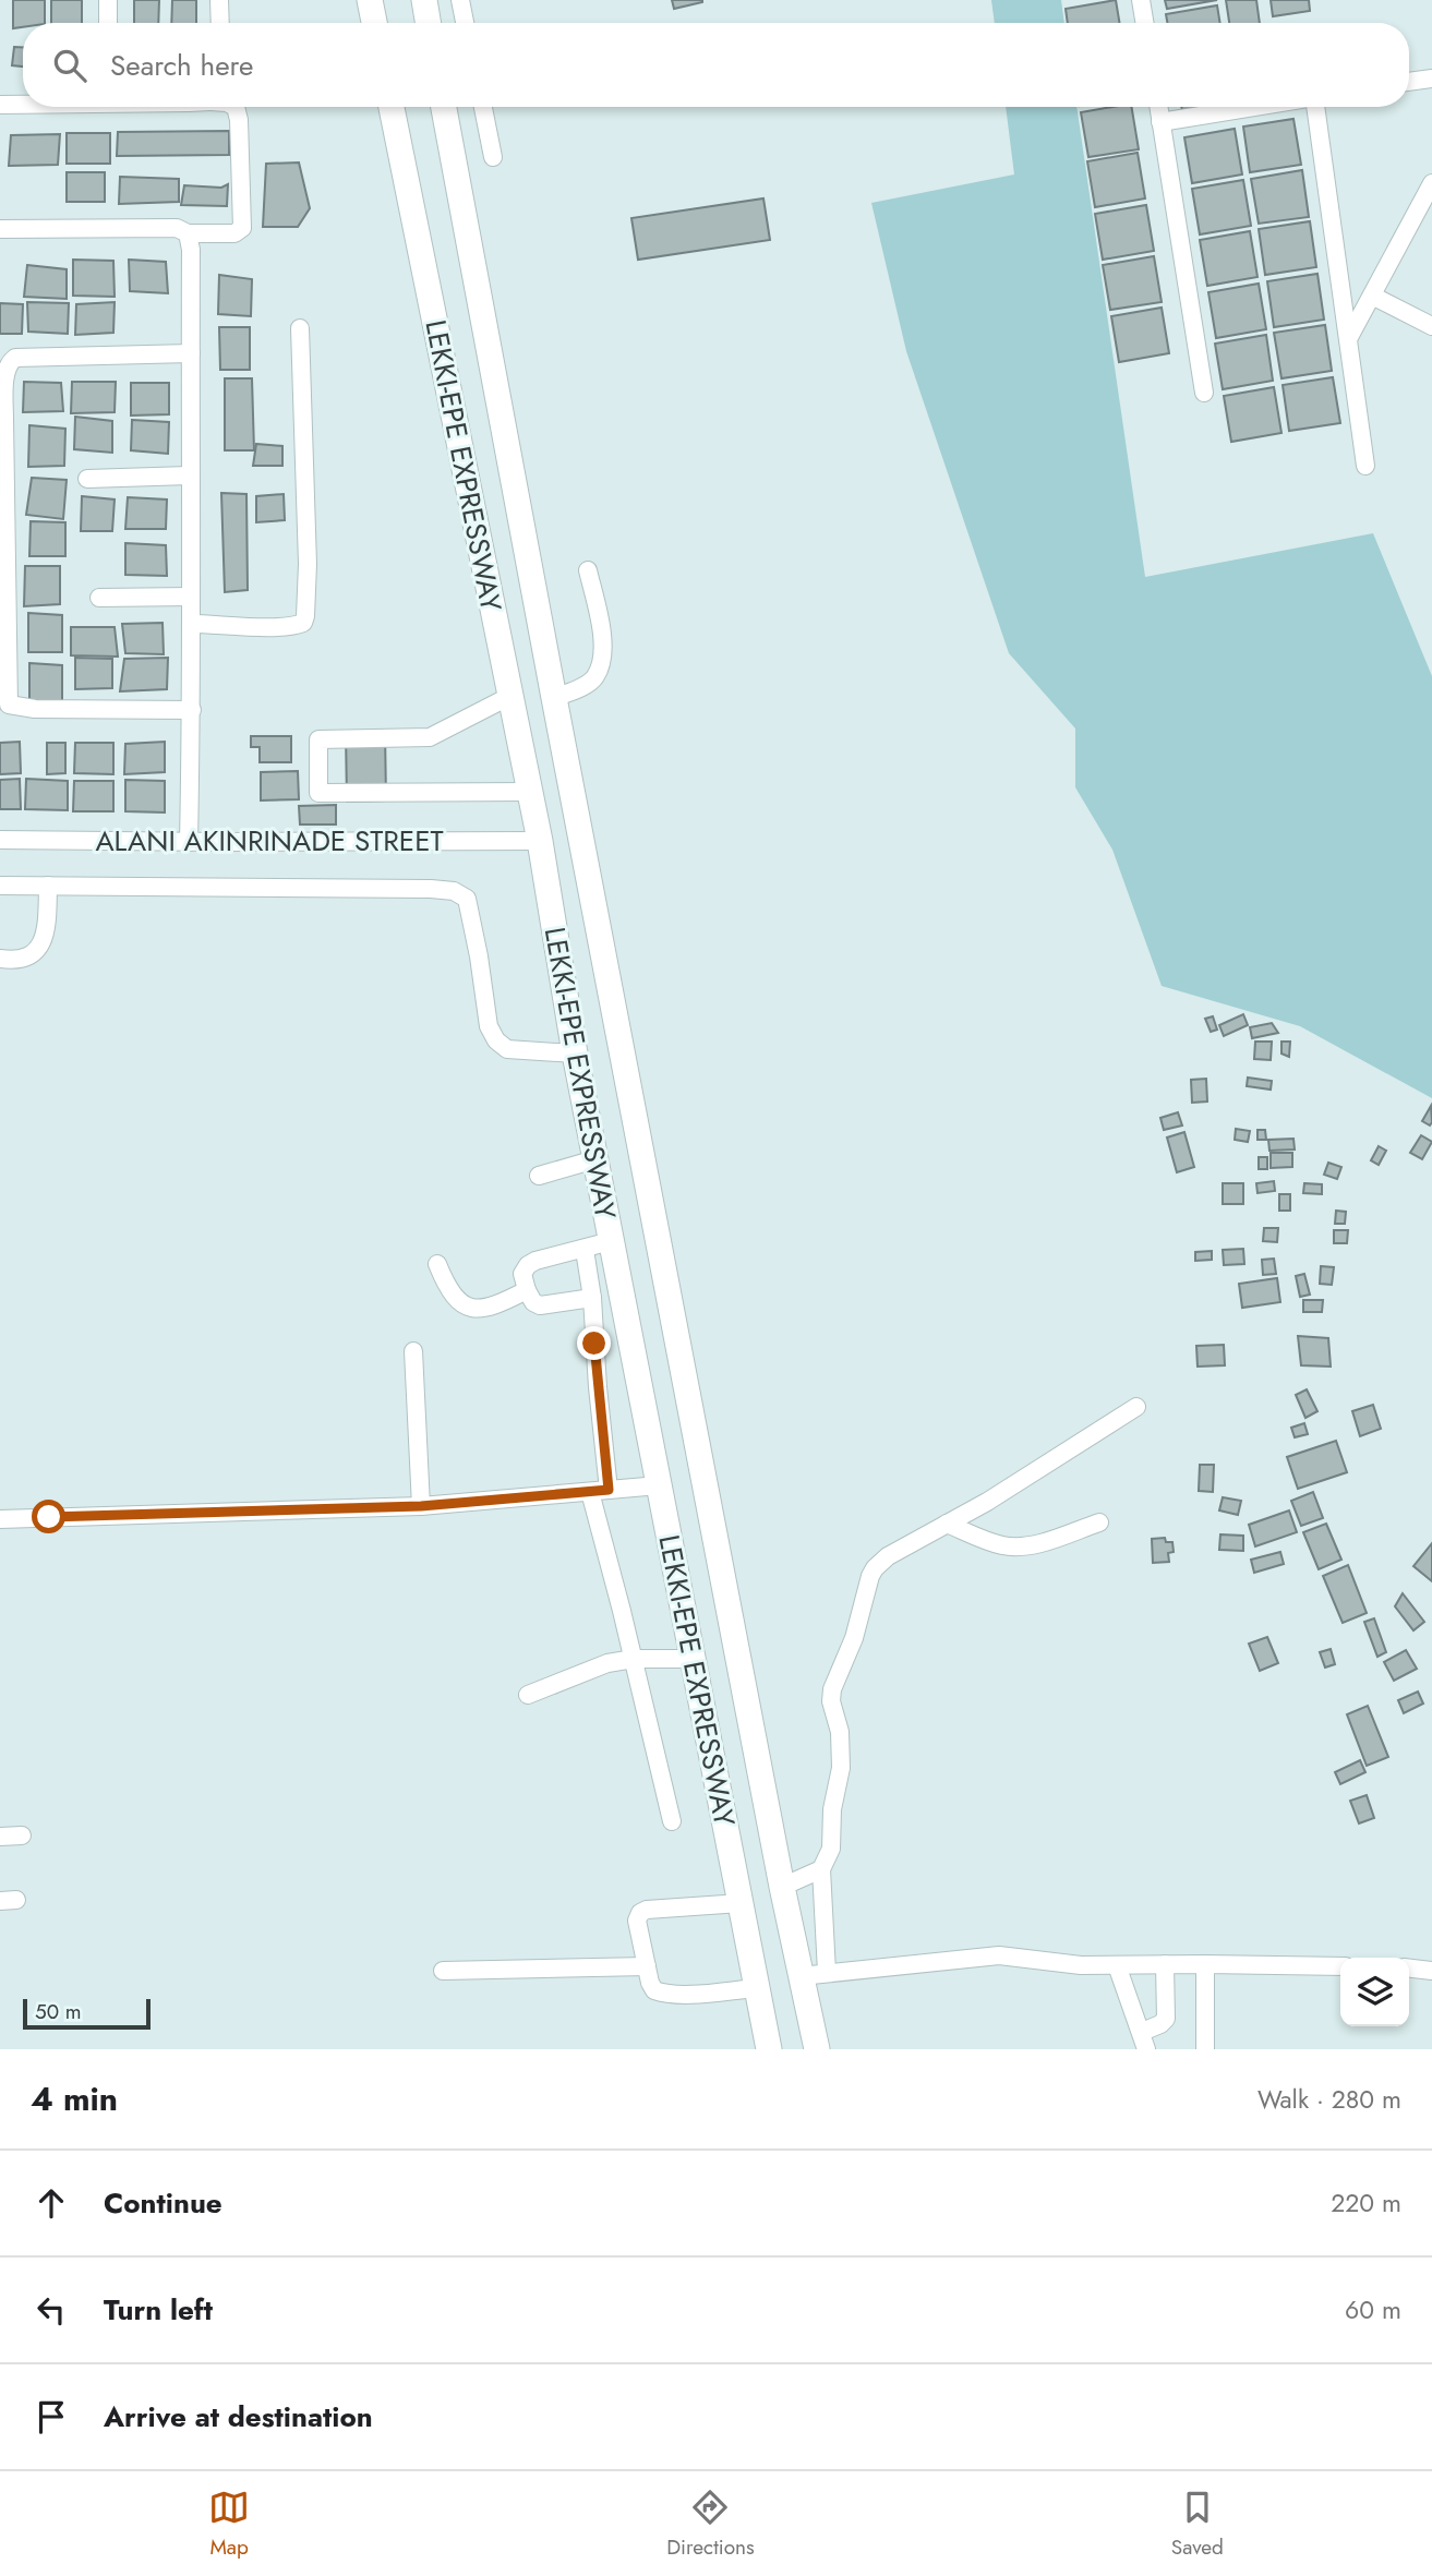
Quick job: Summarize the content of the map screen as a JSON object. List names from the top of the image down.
{
  "streets": {
    "highway": ["LEKKI-EPE EXPRESSWAY"],
    "street": ["ALANI AKINRINADE STREET"]
  },
  "crossings": [
    ["LEKKI-EPE EXPRESSWAY", "ALANI AKINRINADE STREET"]
  ],
  "scale_bar": "50 m",
  "page": {
    "search": "Search here",
    "scale": "50 m",
    "heading": ["4 min", "Walk · 280 m"],
    "list": [
      ["Continue", "220 m"],
      ["Turn left", "60 m"],
      "Arrive at destination"
    ],
    "nav": ["Map", "Directions", "Saved"]
  }
}
